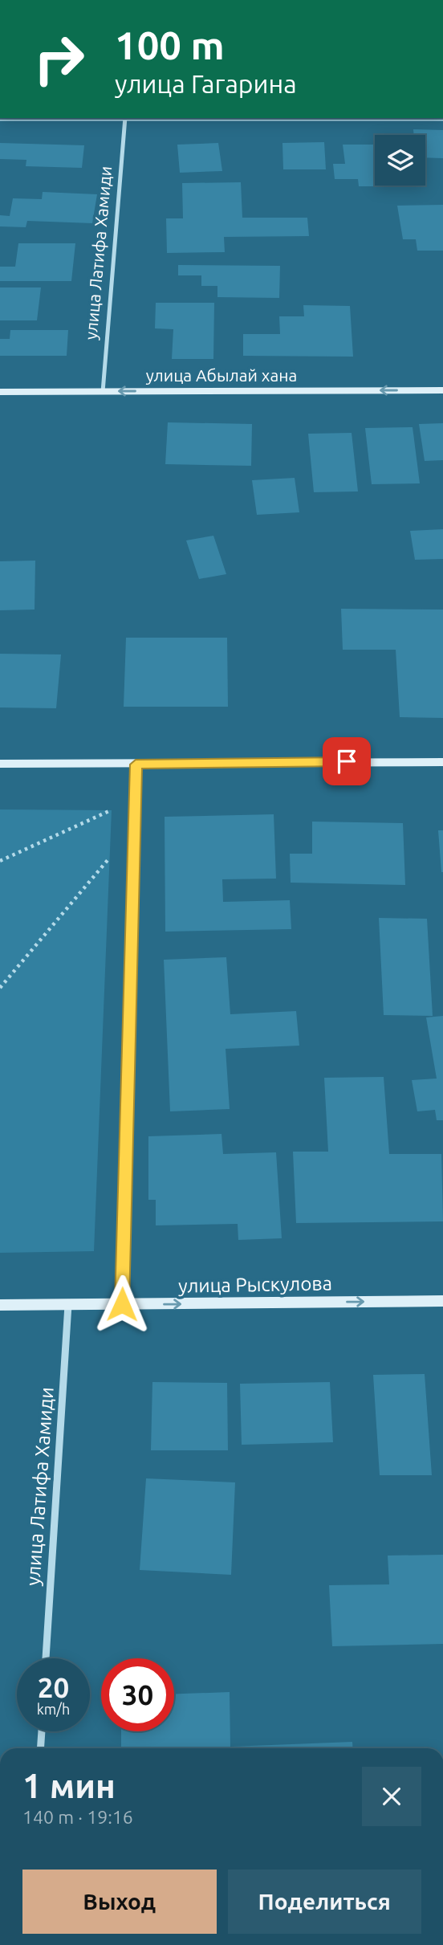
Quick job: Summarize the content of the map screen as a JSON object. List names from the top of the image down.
{
  "streets": {
    "main road": ["улица Абылай хана", "улица Рыскулова"],
    "street": ["улица Латифа Хамиди"]
  },
  "crossings": [
    ["улица Латифа Хамиди", "улица Абылай хана"],
    ["улица Латифа Хамиди", "улица Рыскулова"]
  ],
  "one_way": ["улица Абылай хана", "улица Рыскулова"],
  "page": {
    "turn": ["100 m", "улица Гагарина"],
    "speed": "20 km/h",
    "limit": "30",
    "heading": ["1 мин", "140 m · 19:16"],
    "buttons": ["Выход", "Поделиться"]
  }
}
